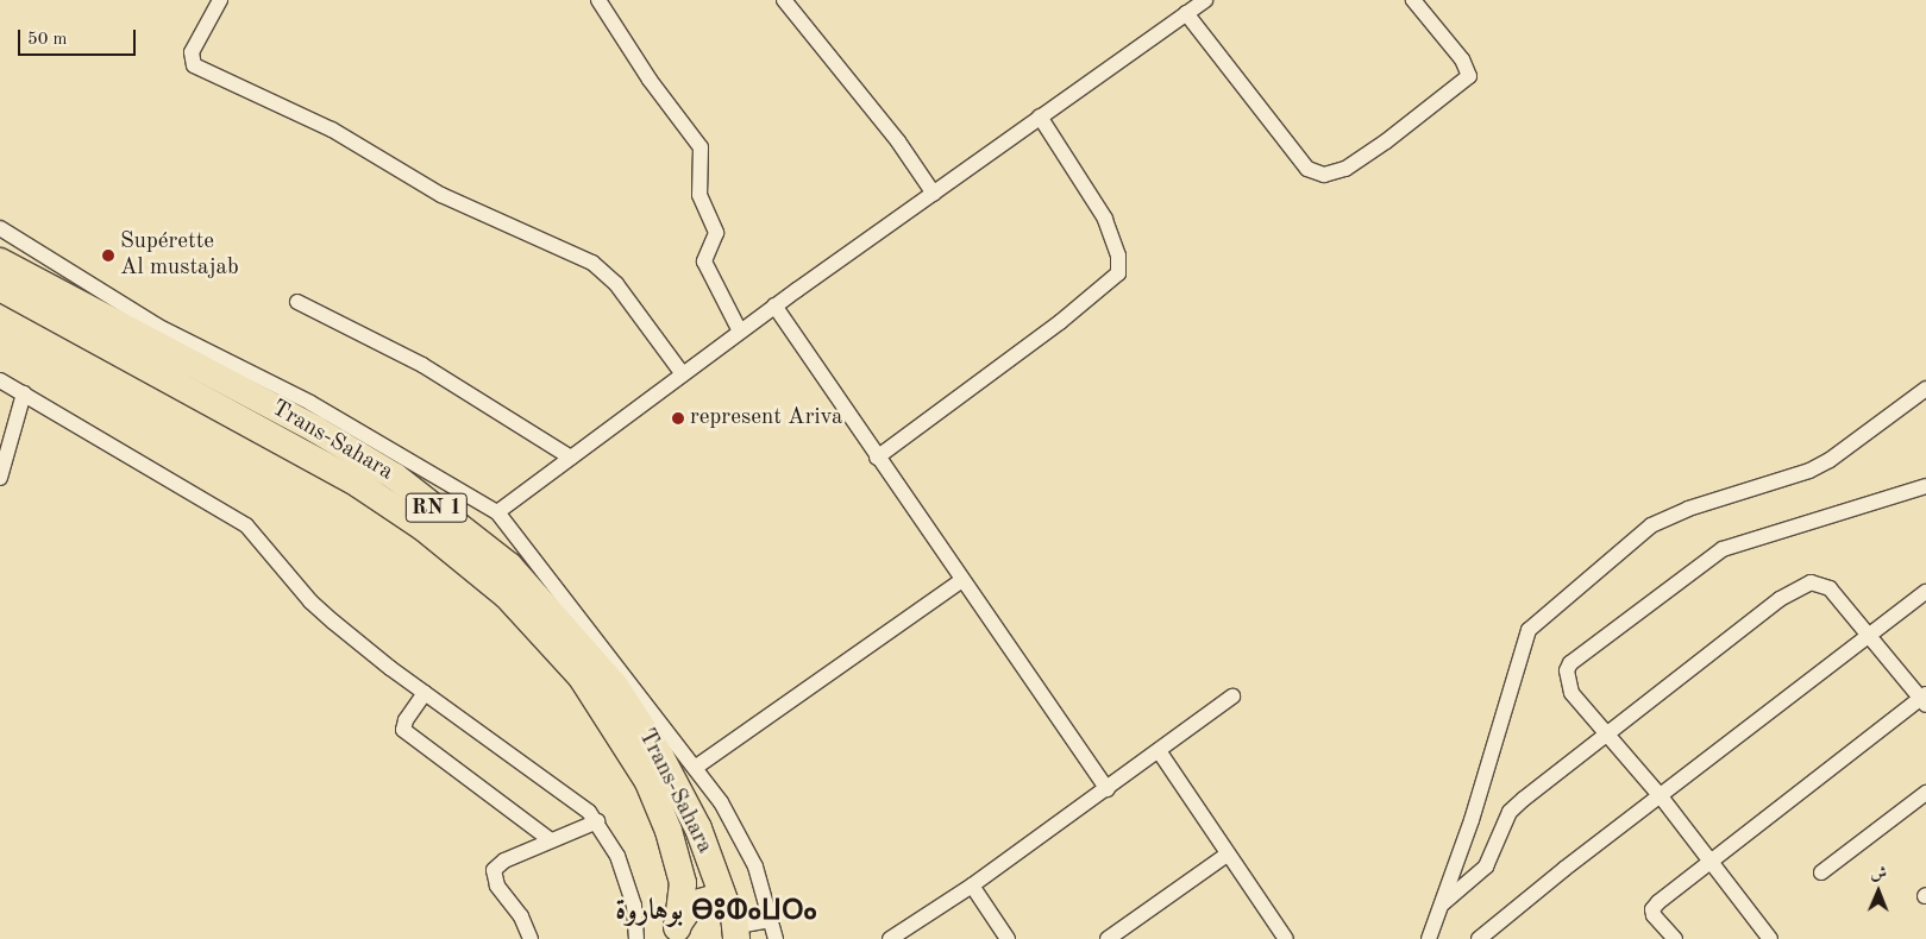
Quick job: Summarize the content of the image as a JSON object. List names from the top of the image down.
{
  "streets": {
    "highway": ["Trans-Sahara", "RN 1"]
  },
  "districts": ["بوهاروة ⴱⵓⵀⴰⵡⵔⴰ"],
  "places": ["Supérette Al mustajab", "represent Ariva"],
  "scale_bar": "50 m",
  "north": "top"
}
